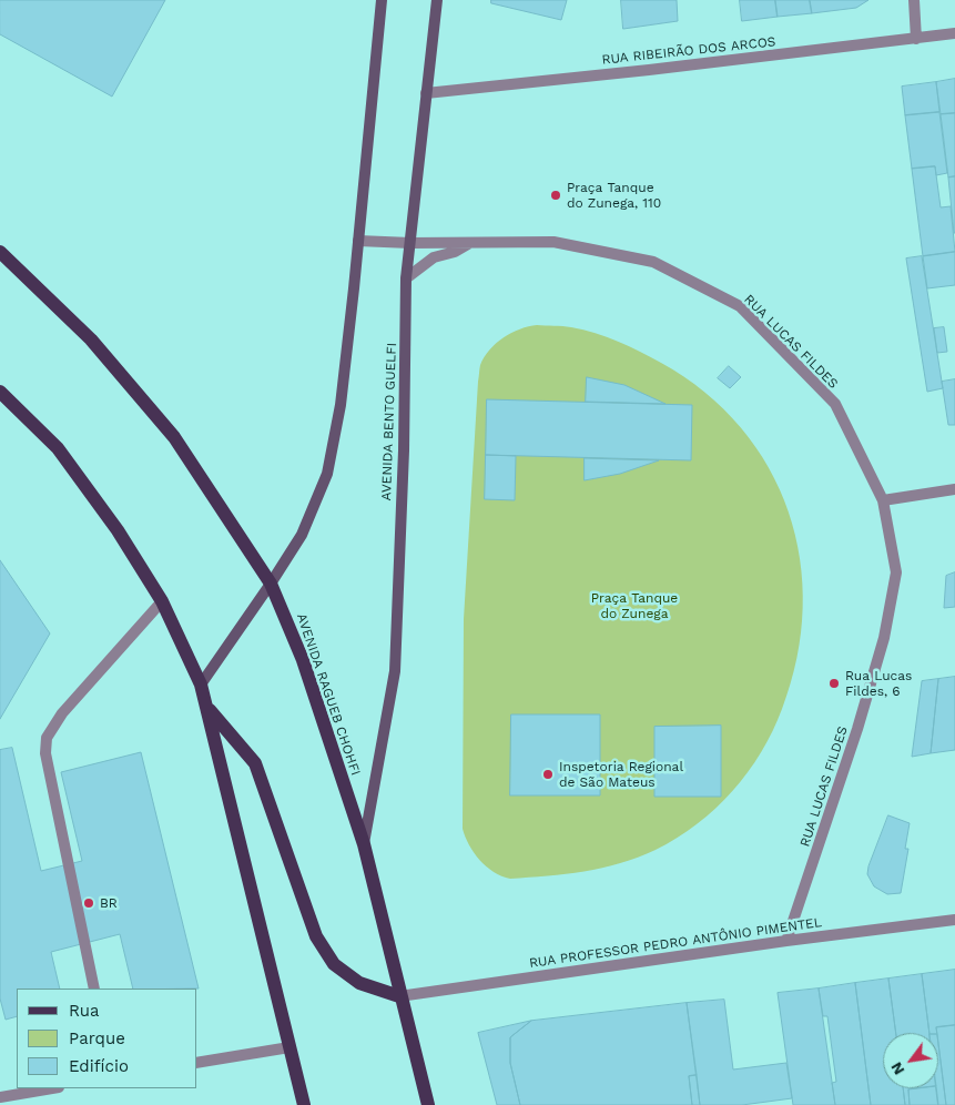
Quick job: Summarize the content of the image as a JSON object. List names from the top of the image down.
{
  "streets": {
    "main road": ["AVENIDA BENTO GUELFI", "AVENIDA RAGUEB CHOHFI"],
    "street": ["RUA RIBEIRÃO DOS ARCOS", "RUA LUCAS FILDES", "RUA PROFESSOR PEDRO ANTÔNIO PIMENTEL"]
  },
  "crossings": [
    ["RUA RIBEIRÃO DOS ARCOS", "AVENIDA BENTO GUELFI"],
    ["RUA LUCAS FILDES", "AVENIDA BENTO GUELFI"],
    ["RUA LUCAS FILDES", "RUA PROFESSOR PEDRO ANTÔNIO PIMENTEL"],
    ["AVENIDA BENTO GUELFI", "AVENIDA RAGUEB CHOHFI"],
    ["AVENIDA RAGUEB CHOHFI", "RUA PROFESSOR PEDRO ANTÔNIO PIMENTEL"]
  ],
  "parks": ["Praça Tanque do Zunega"],
  "places": [
    "Praça Tanque do Zunega, 110",
    "Rua Lucas Fildes, 6",
    "Inspetoria Regional de São Mateus",
    "BR"
  ],
  "legend": ["Rua", "Parque", "Edifício"],
  "north": "bottom left"
}
